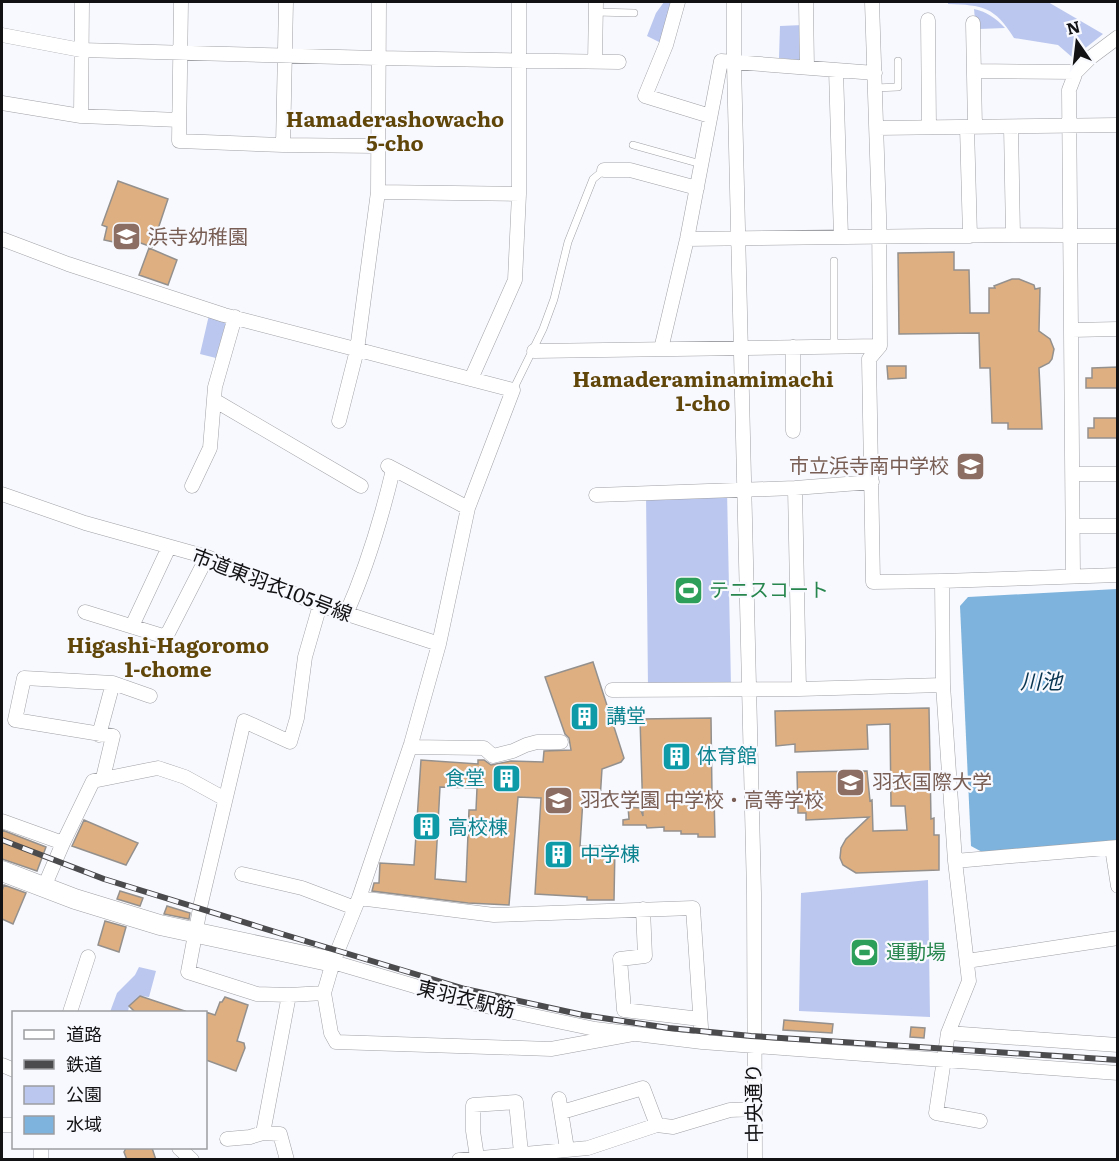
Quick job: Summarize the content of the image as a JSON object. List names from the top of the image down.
{
  "streets": {
    "street": ["市道東羽衣105号線", "東羽衣駅筋", "中央通り"]
  },
  "crossings": [
    ["東羽衣駅筋", "中央通り"]
  ],
  "districts": ["Hamaderashowacho 5-cho", "Hamaderaminamimachi 1-cho", "Higashi-Hagoromo 1-chome"],
  "water": ["川池"],
  "places": {
    "school or university": [
      "浜寺幼稚園",
      "市立浜寺南中学校",
      "羽衣国際大学",
      "羽衣学園 中学校・高等学校"
    ],
    "sports": ["テニスコート", "運動場"],
    "building": [
      "講堂",
      "体育館",
      "食堂",
      "高校棟",
      "中学棟"
    ]
  },
  "legend": [
    "道路",
    "鉄道",
    "公園",
    "水域"
  ],
  "north": "top"
}
